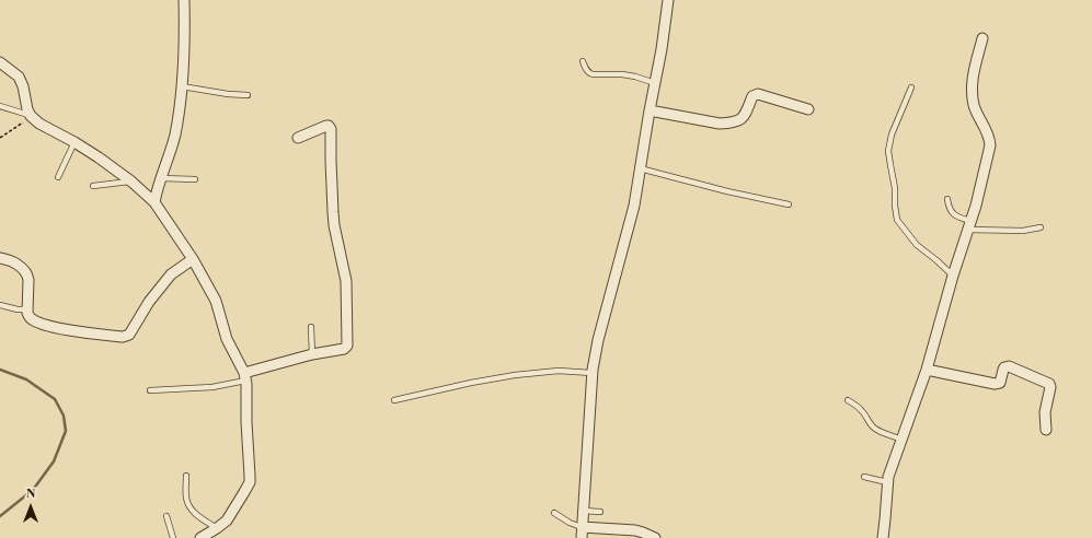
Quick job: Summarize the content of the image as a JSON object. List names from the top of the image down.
{
  "north": "top"
}
